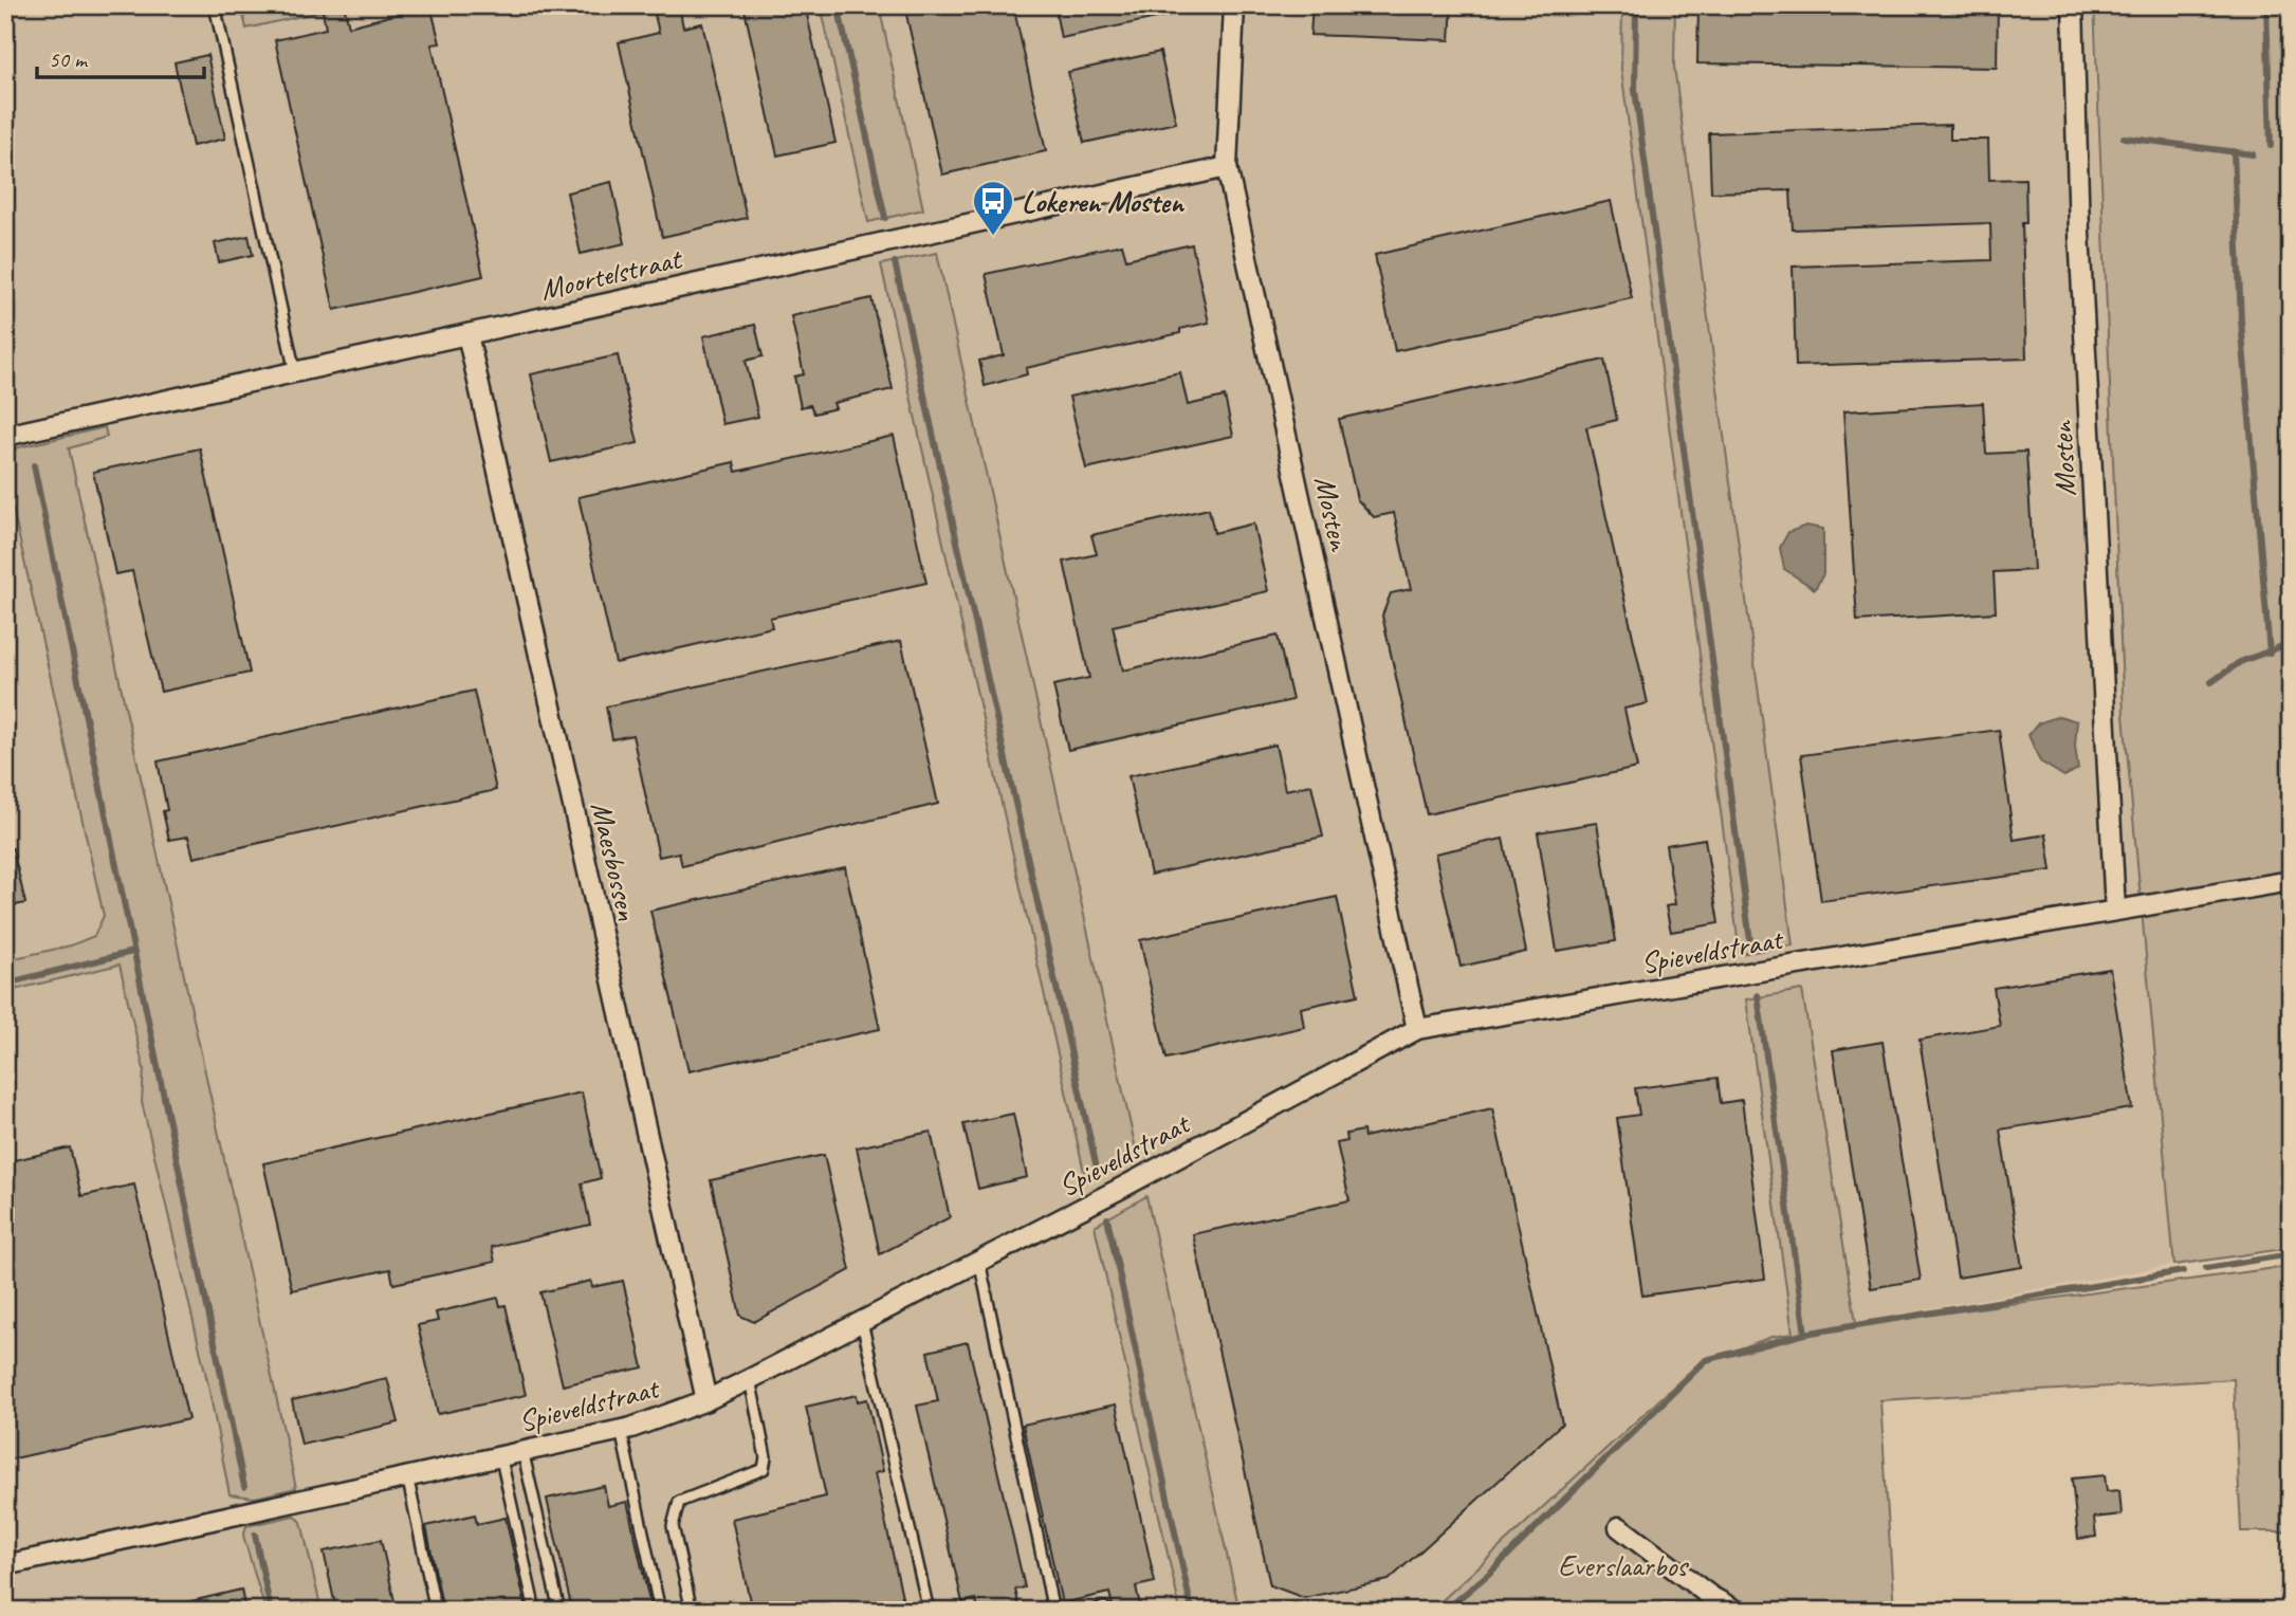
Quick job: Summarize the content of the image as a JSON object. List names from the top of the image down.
{
  "streets": {
    "street": [
      "Moortelstraat",
      "Mosten",
      "Maesbossen",
      "Spieveldstraat"
    ]
  },
  "crossings": [
    ["Moortelstraat", "Mosten"],
    ["Moortelstraat", "Maesbossen"],
    ["Mosten", "Spieveldstraat"],
    ["Maesbossen", "Spieveldstraat"]
  ],
  "parks": ["Everslaarbos"],
  "places": {
    "bus stop": ["Lokeren Mosten"]
  },
  "scale_bar": "50 m"
}
